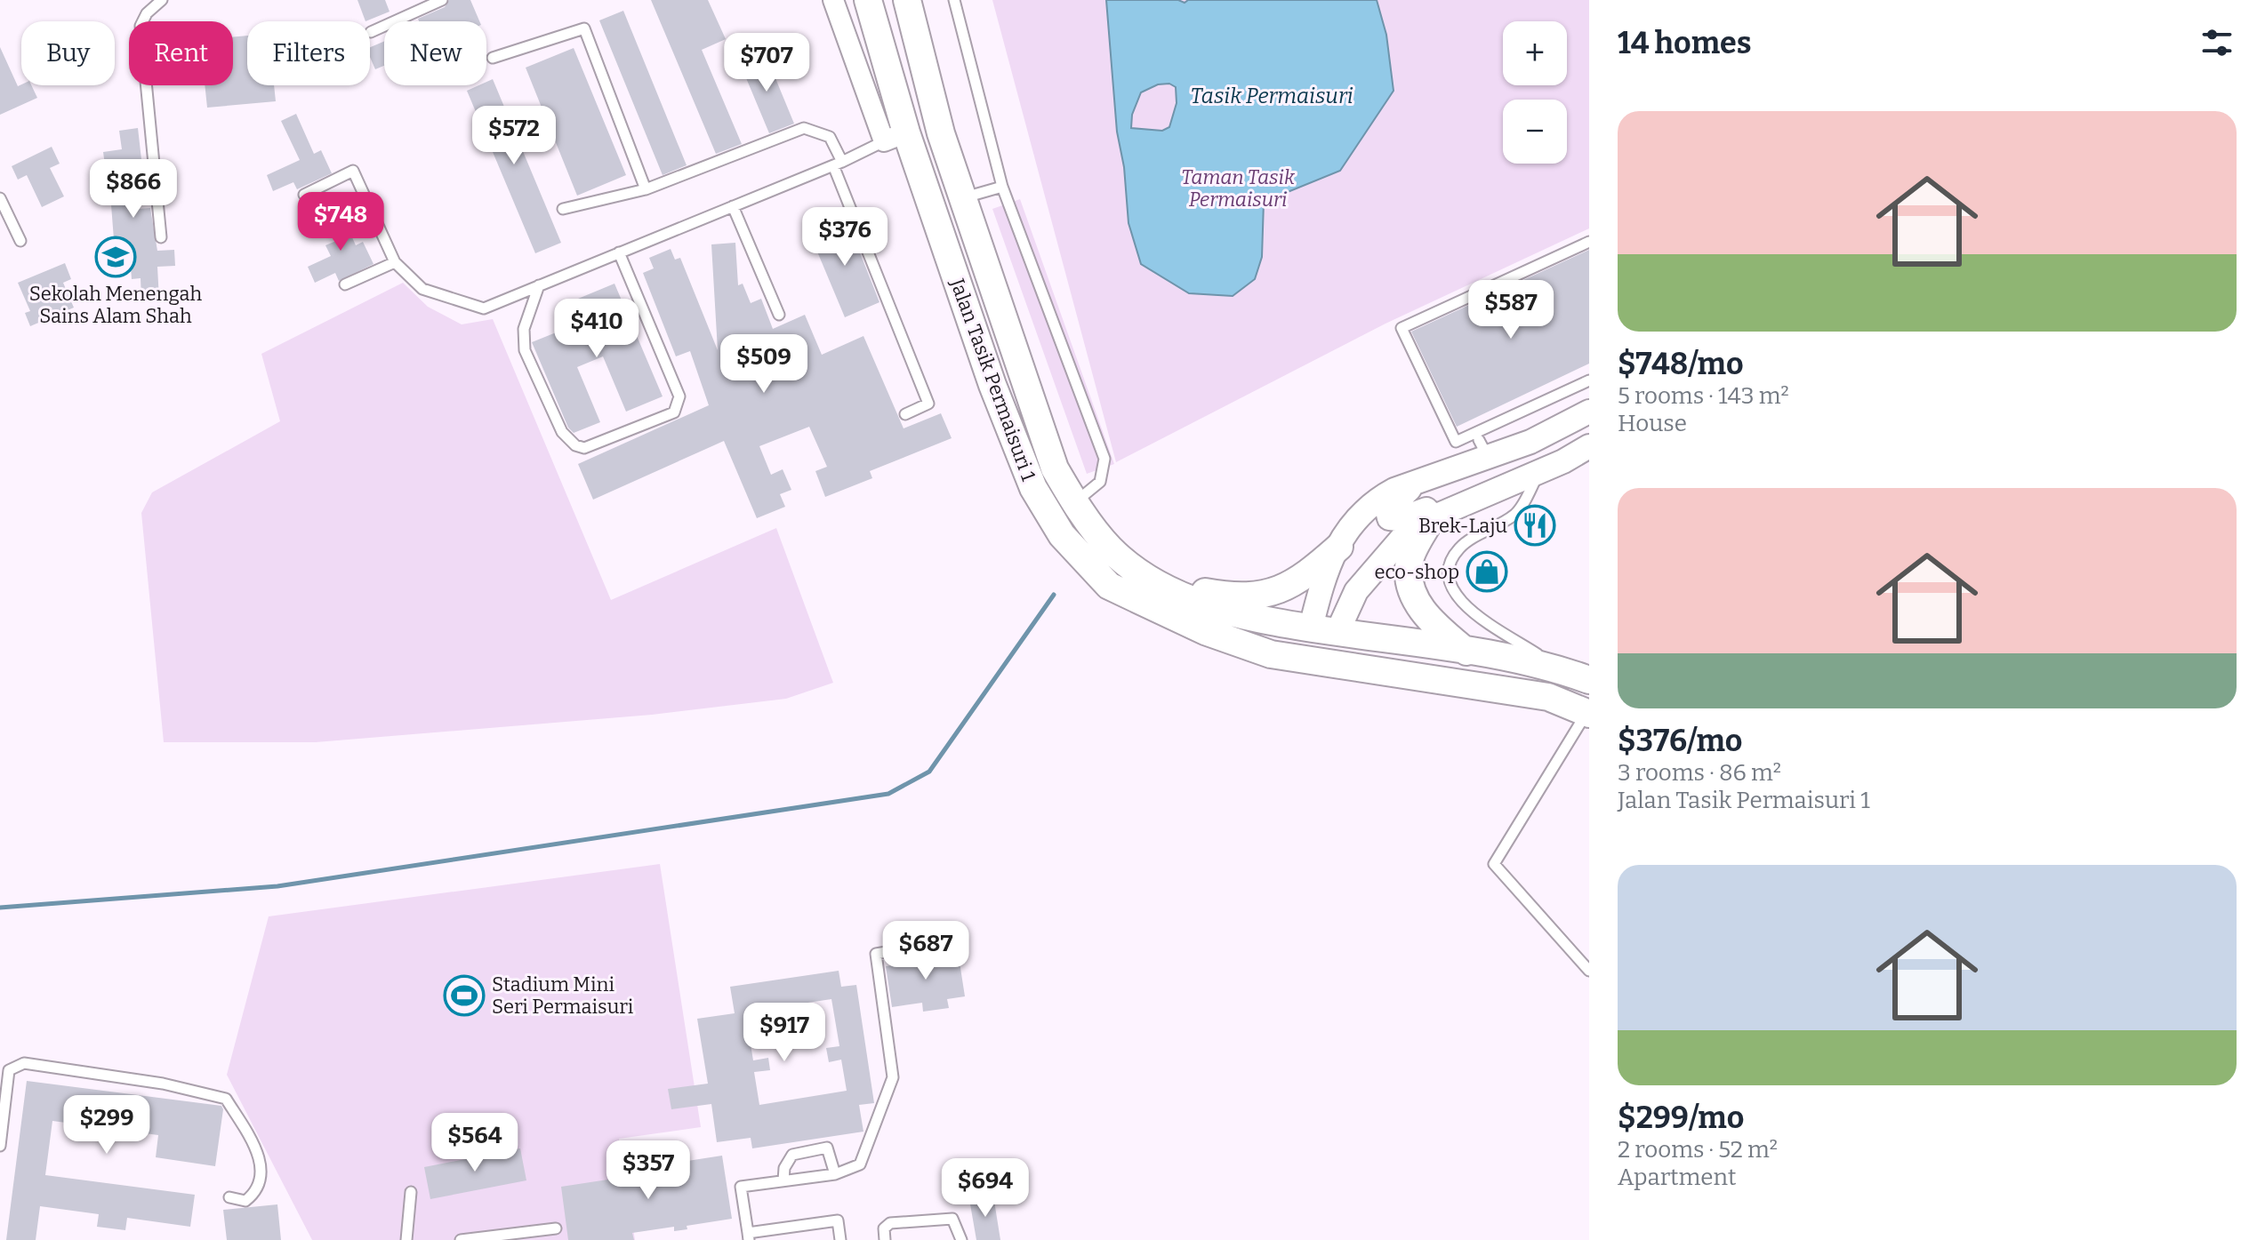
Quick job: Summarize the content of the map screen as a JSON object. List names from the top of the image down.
{
  "streets": {
    "main road": ["Jalan Tasik Permaisuri 1"]
  },
  "water": ["Tasik Permaisuri"],
  "parks": ["Taman Tasik Permaisuri"],
  "places": {
    "school or university": ["Sekolah Menengah Sains Alam Shah"],
    "restaurant": ["Brek-Laju"],
    "shop": ["eco-shop"],
    "sports": ["Stadium Mini Seri Permaisuri"]
  },
  "page": {
    "heading": "14 homes",
    "map_buttons": ["+", "−"],
    "chip": [
      "Buy",
      "Rent",
      "Filters",
      "New"
    ],
    "price": [
      "$707",
      "$572",
      "$866",
      "$748",
      "$376",
      "$587",
      "$410",
      "$509",
      "$687",
      "$917",
      "$299",
      "$564",
      "$357",
      "$694"
    ],
    "list": [
      {
        "name": "$748/mo",
        "note": "5 rooms · 143 m² · House"
      },
      {
        "name": "$376/mo",
        "note": "3 rooms · 86 m² · Jalan Tasik Permaisuri 1"
      },
      {
        "name": "$299/mo",
        "note": "2 rooms · 52 m² · Apartment"
      }
    ]
  }
}
